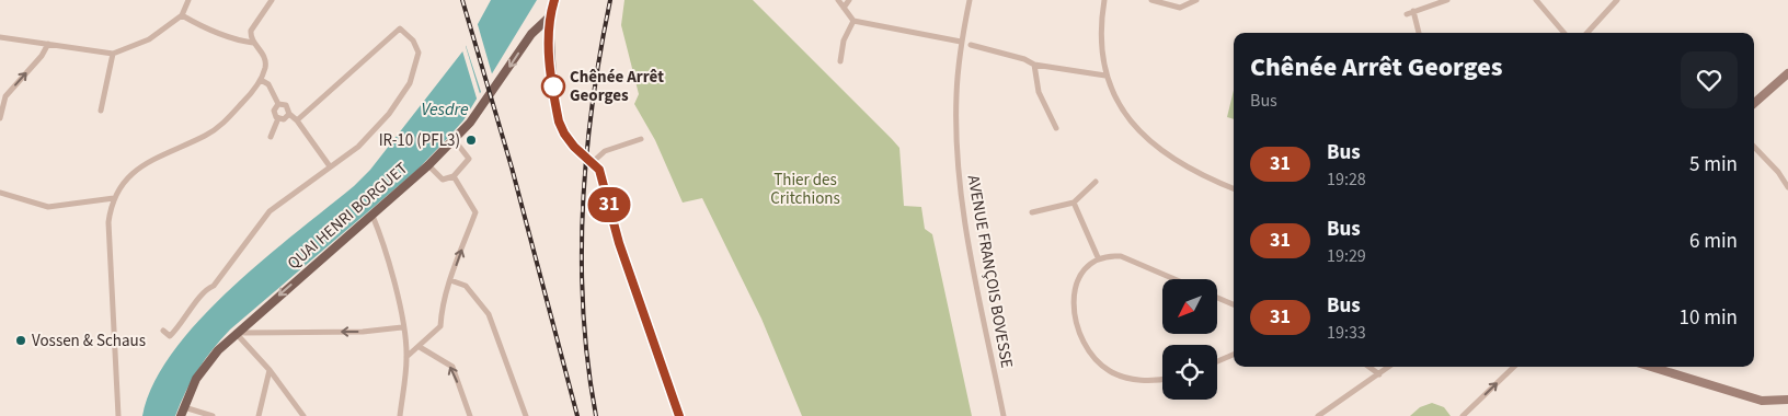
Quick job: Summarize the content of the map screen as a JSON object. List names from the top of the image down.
{
  "streets": {
    "main road": ["QUAI HENRI BORGUET"],
    "street": ["AVENUE FRANÇOIS BOVESSE"]
  },
  "one_way": ["QUAI HENRI BORGUET"],
  "water": ["Vesdre"],
  "parks": ["Thier des Critchions"],
  "places": ["Chênée Arrêt Georges", "IR-10 (PFL3)", "Vossen & Schaus"],
  "lines": ["bus line 31"],
  "north": "bottom left",
  "page": {
    "on_map": "31",
    "heading": ["Chênée Arrêt Georges", "Bus"],
    "list": [
      {
        "mark": "31",
        "name": "Bus",
        "note": "19:28",
        "value": "5 min"
      },
      {
        "mark": "31",
        "name": "Bus",
        "note": "19:29",
        "value": "6 min"
      },
      {
        "mark": "31",
        "name": "Bus",
        "note": "19:33",
        "value": "10 min"
      }
    ]
  }
}
